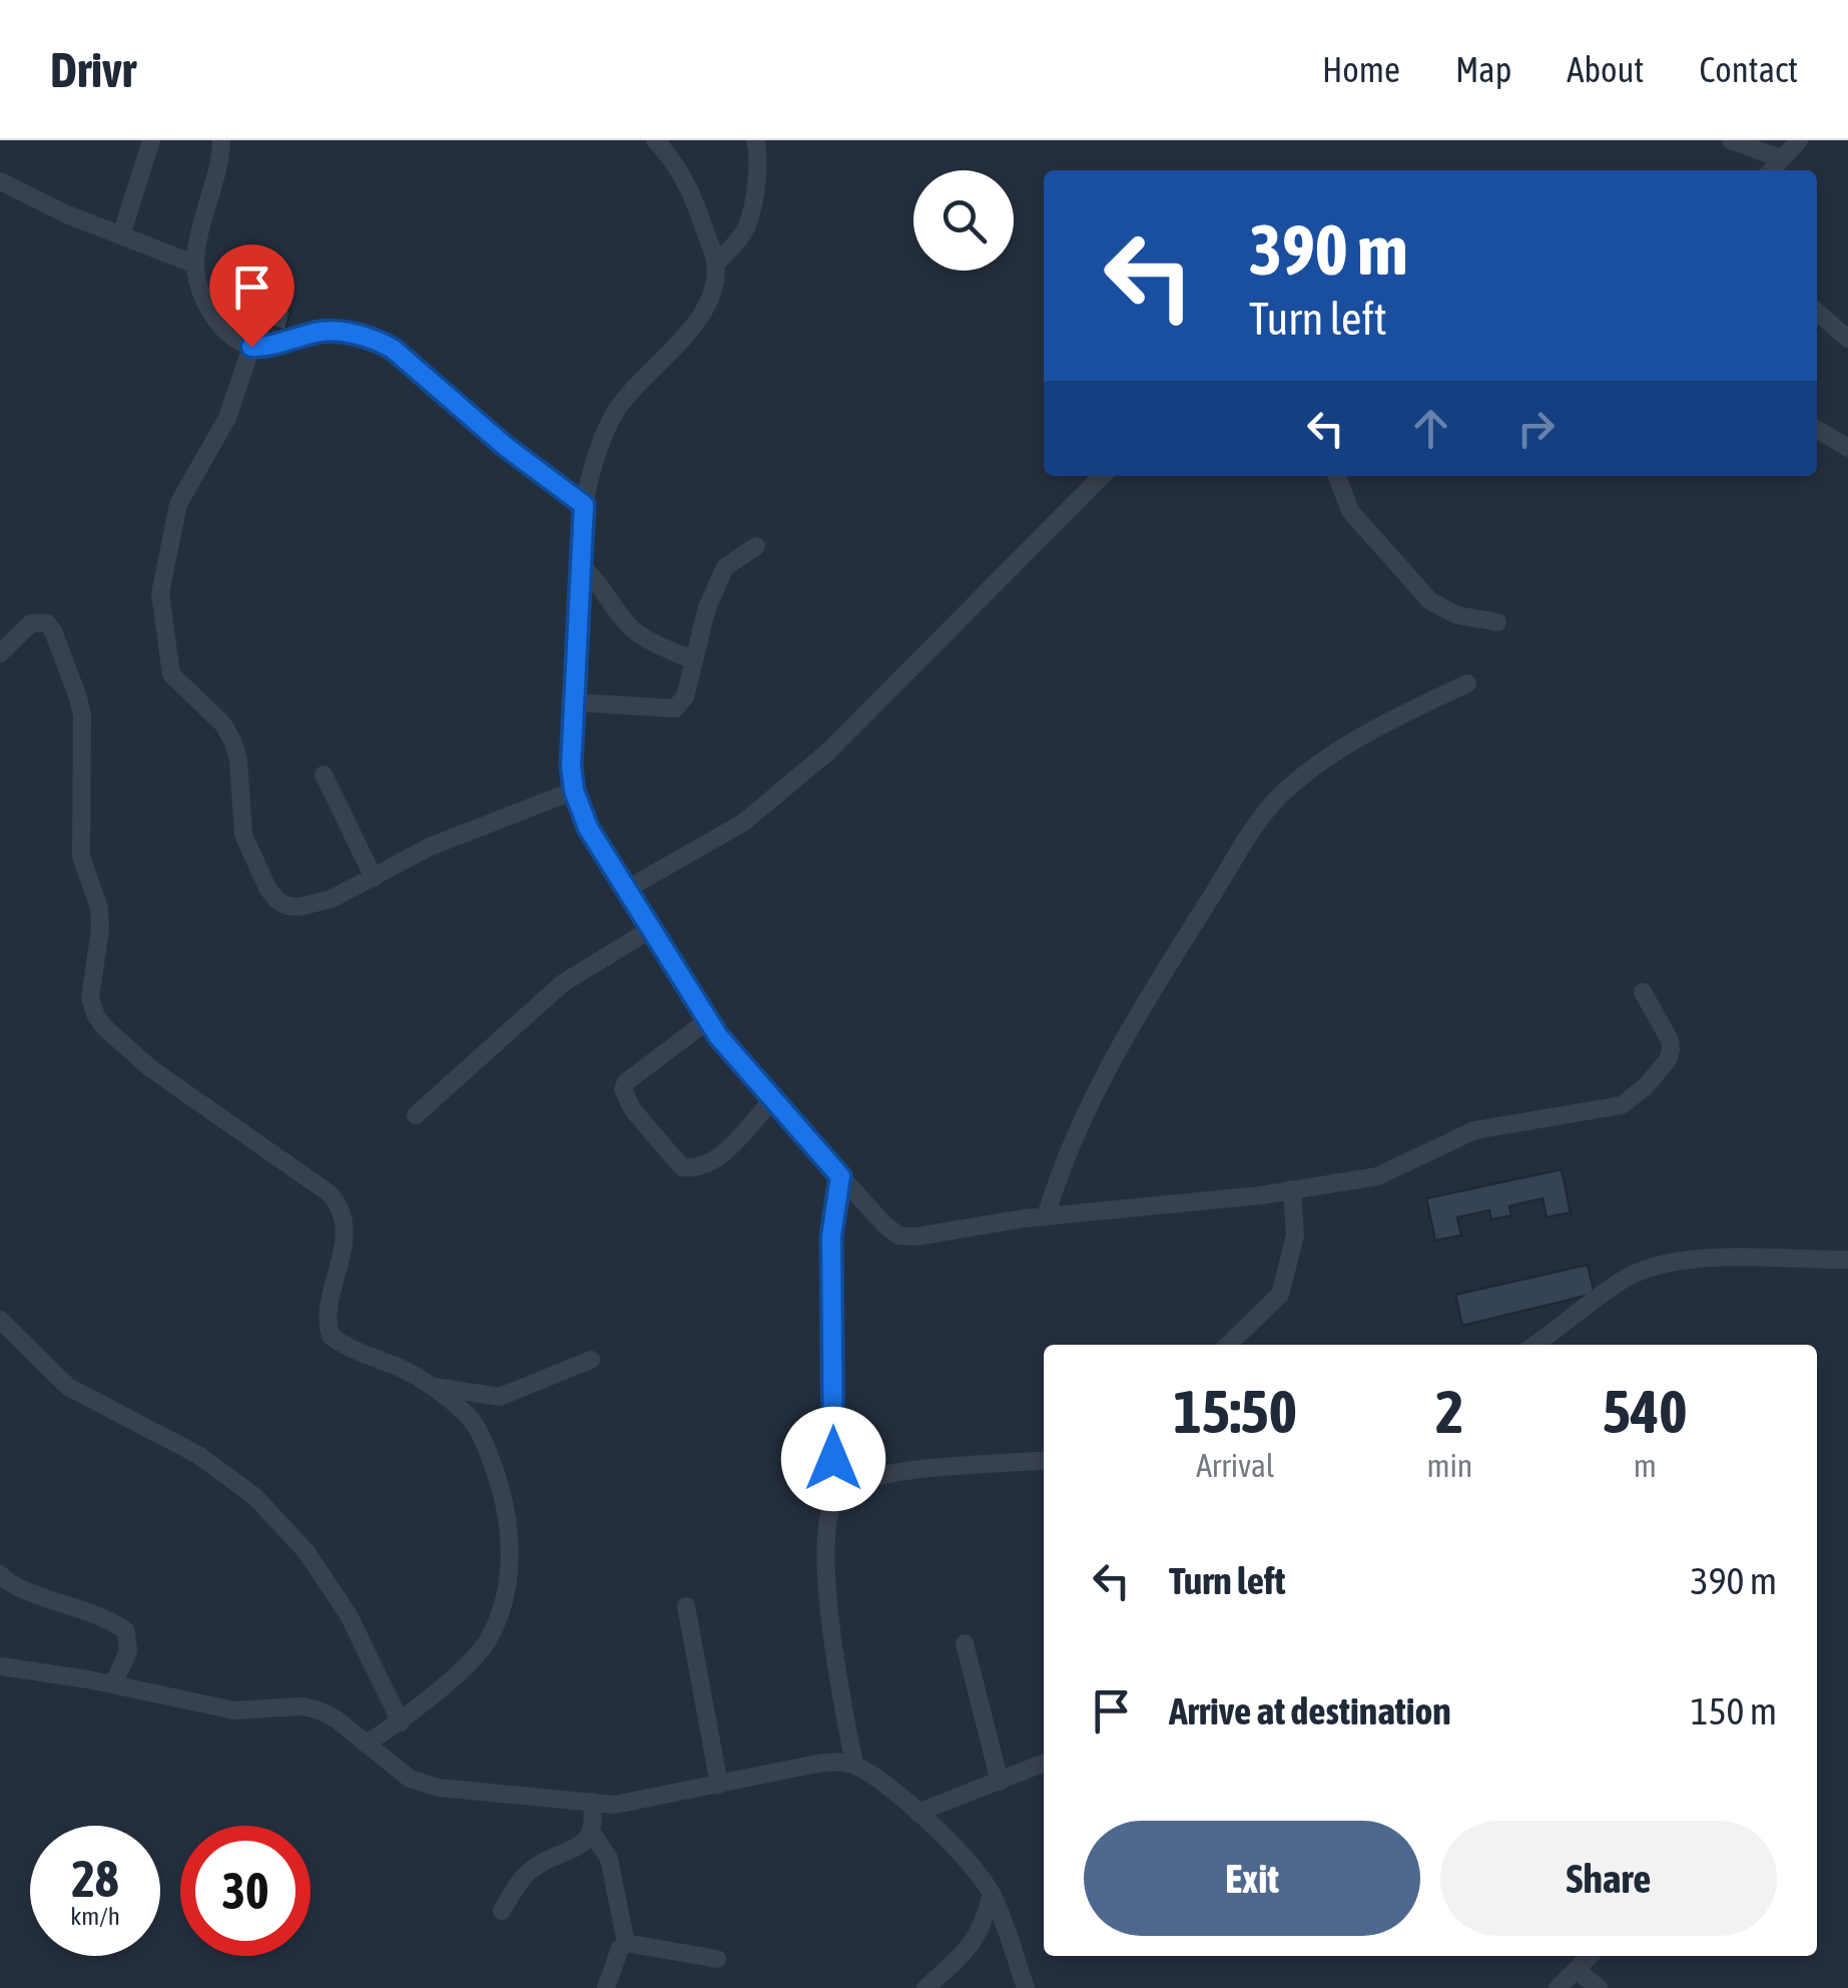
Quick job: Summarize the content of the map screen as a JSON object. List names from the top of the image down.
{
  "page": {
    "header": "Drivr",
    "nav": [
      "Home",
      "Map",
      "About",
      "Contact"
    ],
    "turn": ["390 m", "Turn left"],
    "eta": [
      "15:50",
      "Arrival",
      "2",
      "min",
      "540",
      "m"
    ],
    "list": [
      {
        "name": "Turn left",
        "value": "390 m"
      },
      {
        "name": "Arrive at destination",
        "value": "150 m"
      }
    ],
    "buttons": ["Exit", "Share"],
    "speed": "28 km/h",
    "limit": "30"
  }
}
